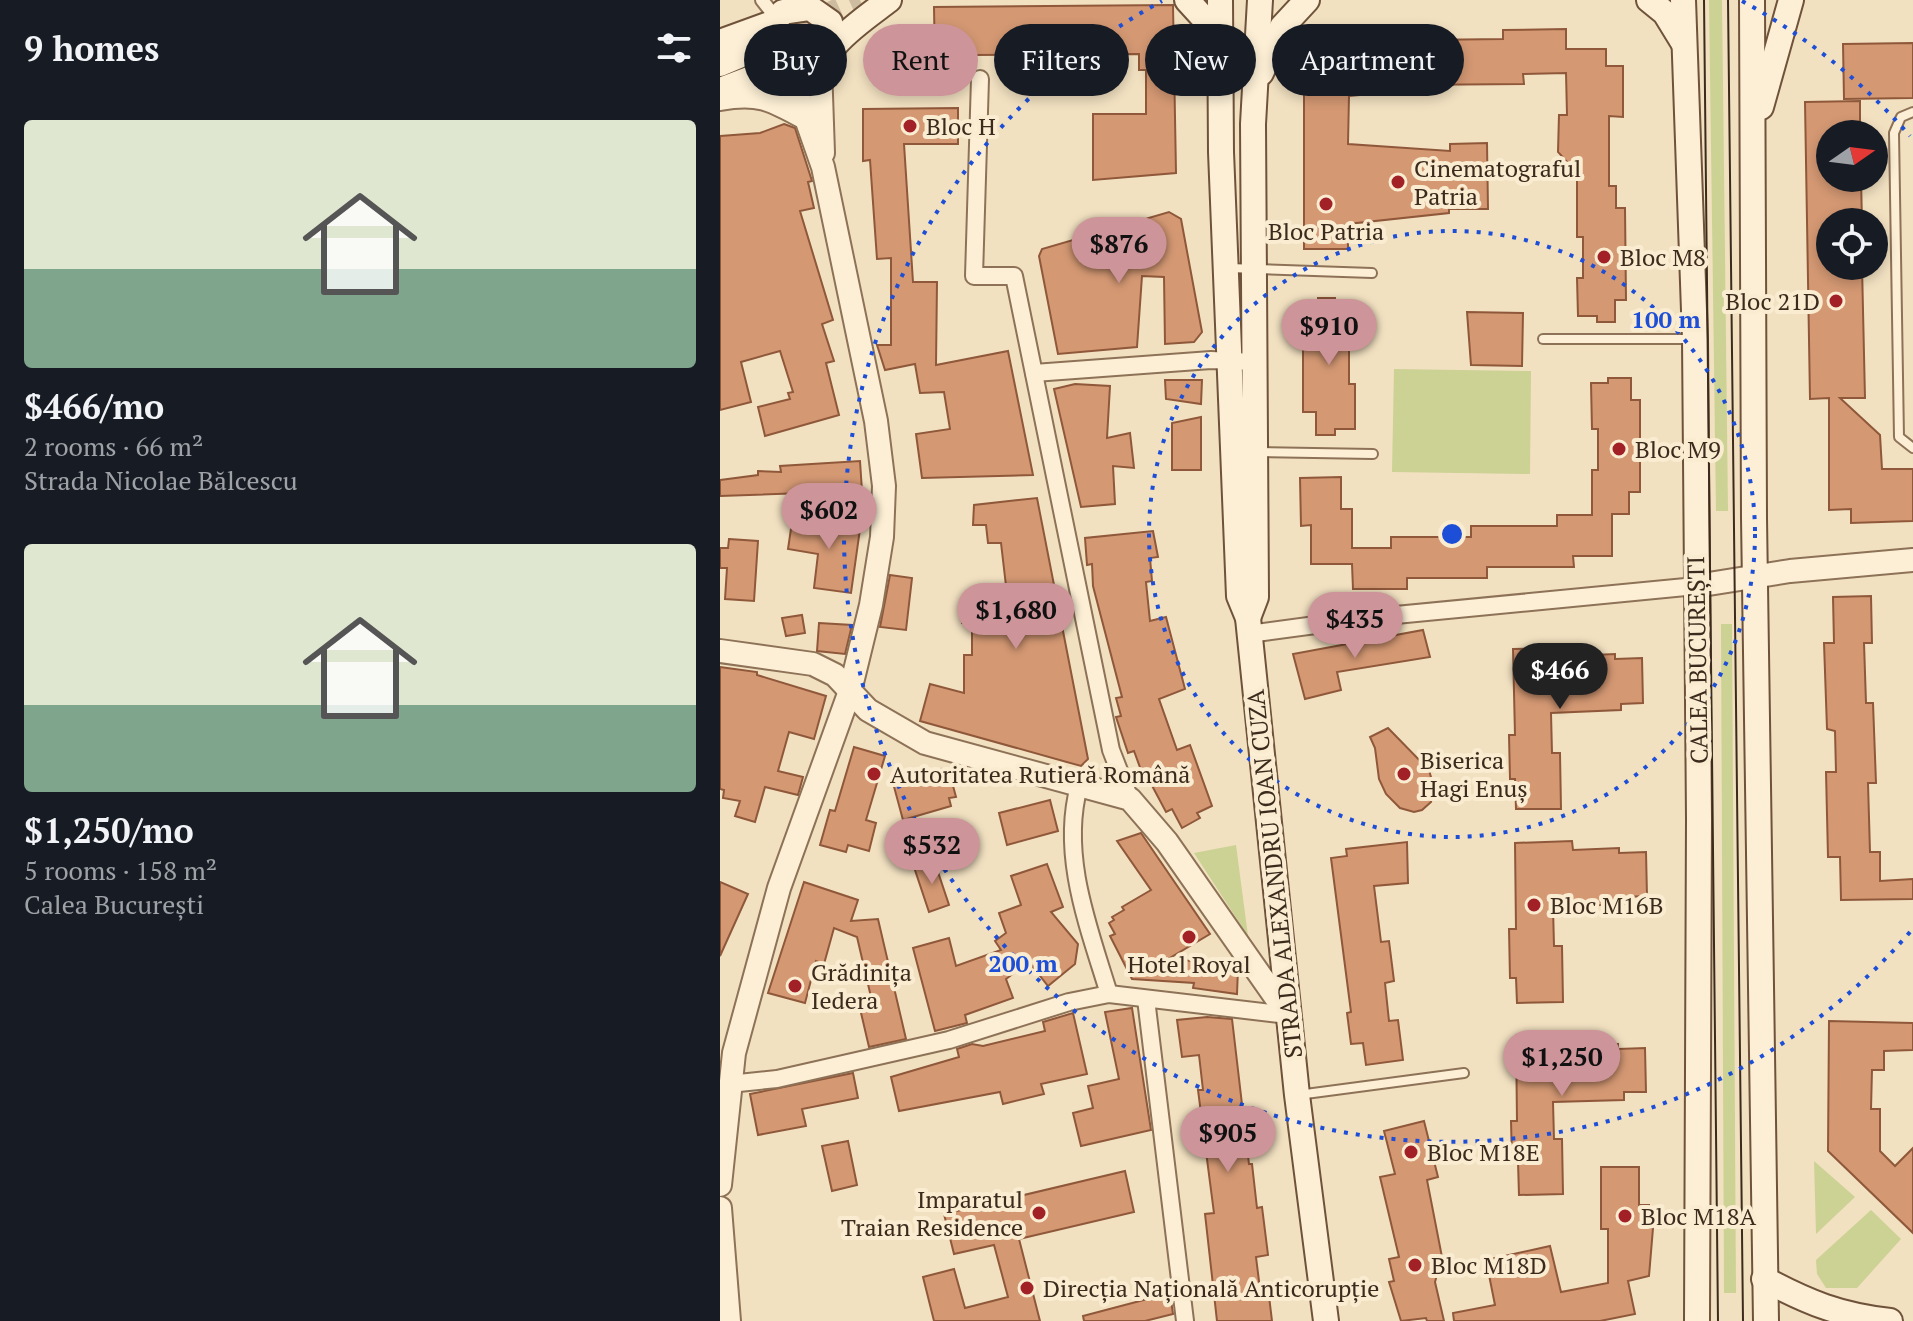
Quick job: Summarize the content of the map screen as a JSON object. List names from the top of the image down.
{
  "streets": {
    "main road": ["CALEA BUCUREȘTI", "STRADA ALEXANDRU IOAN CUZA"]
  },
  "places": [
    "Bloc H",
    "Cinematograful Patria",
    "Bloc Patria",
    "Bloc M8",
    "Bloc 21D",
    "Bloc M9",
    "Autoritatea Rutieră Română",
    "Biserica Hagi Enuș",
    "Bloc M16B",
    "Hotel Royal",
    "Grădinița Iedera",
    "Bloc M18E",
    "Imparatul Traian Residence",
    "Bloc M18A",
    "Bloc M18D",
    "Direcția Națională Anticorupție"
  ],
  "north": "right",
  "page": {
    "heading": "9 homes",
    "chip": [
      "Buy",
      "Rent",
      "Filters",
      "New",
      "Apartment"
    ],
    "list": [
      {
        "name": "$466/mo",
        "note": "2 rooms · 66 m² · Strada Nicolae Bălcescu"
      },
      {
        "name": "$1,250/mo",
        "note": "5 rooms · 158 m² · Calea București"
      }
    ],
    "price": [
      "$876",
      "$910",
      "$602",
      "$1,680",
      "$435",
      "$466",
      "$532",
      "$1,250",
      "$905"
    ]
  },
  "rings": ["100 m", "200 m"]
}
